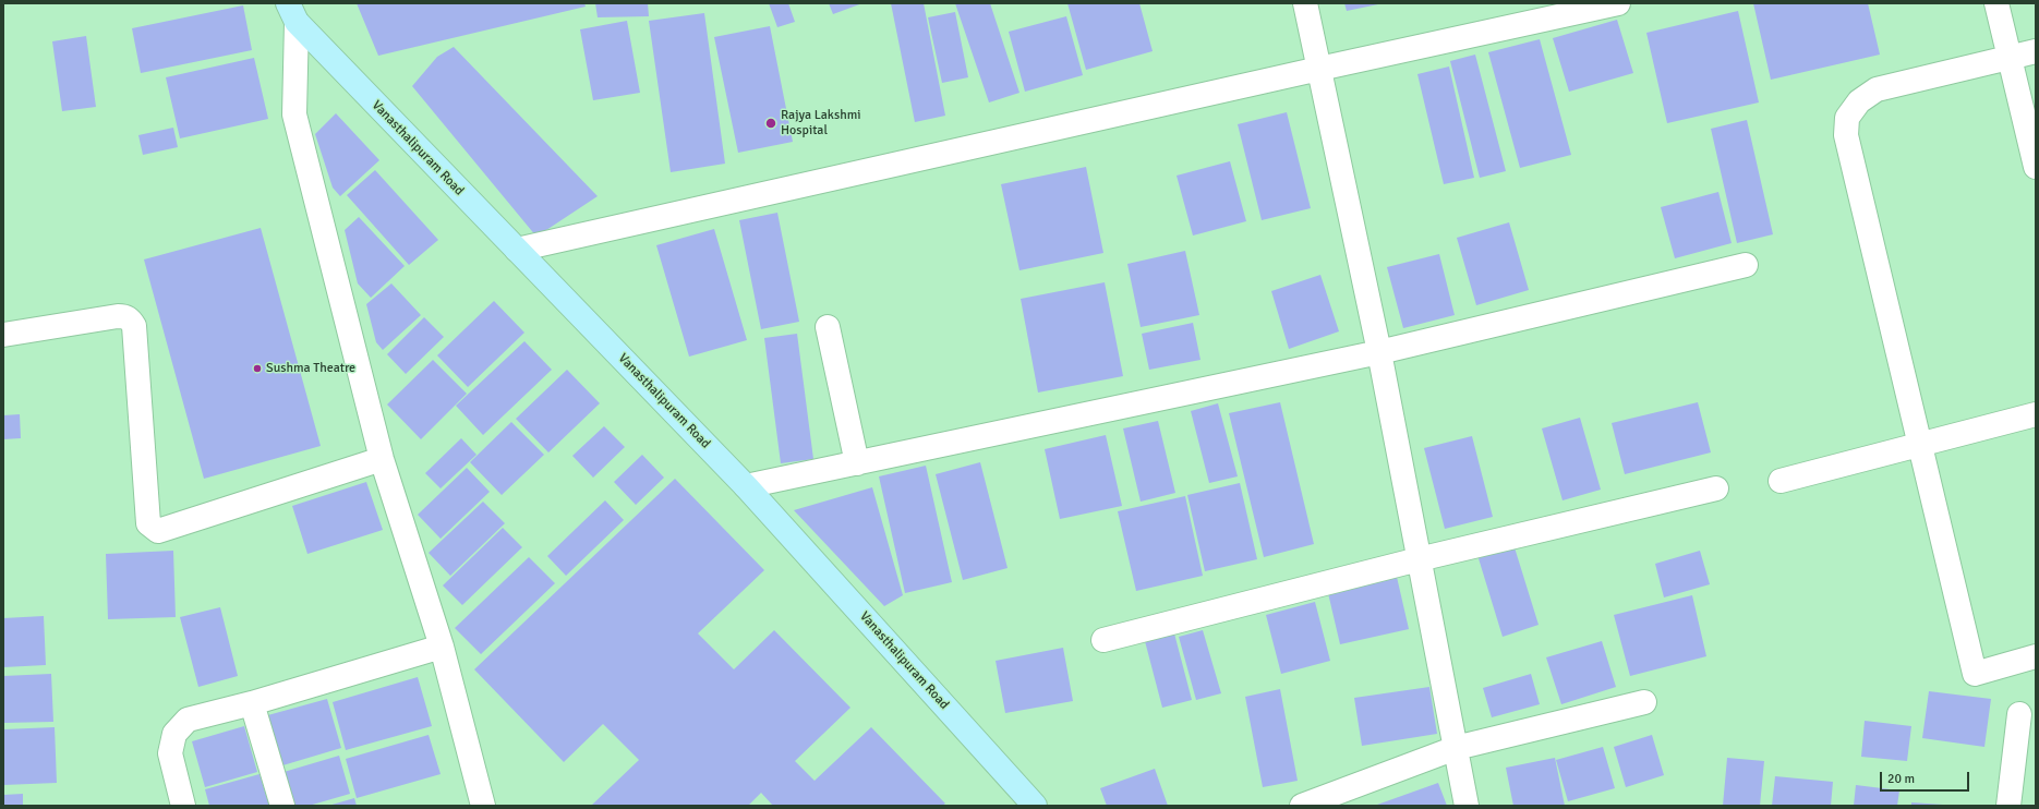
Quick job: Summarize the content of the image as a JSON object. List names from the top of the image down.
{
  "streets": {
    "street": ["Vanasthalipuram Road"]
  },
  "places": ["Rajya Lakshmi Hospital", "Sushma Theatre"],
  "scale_bar": "20 m"
}
